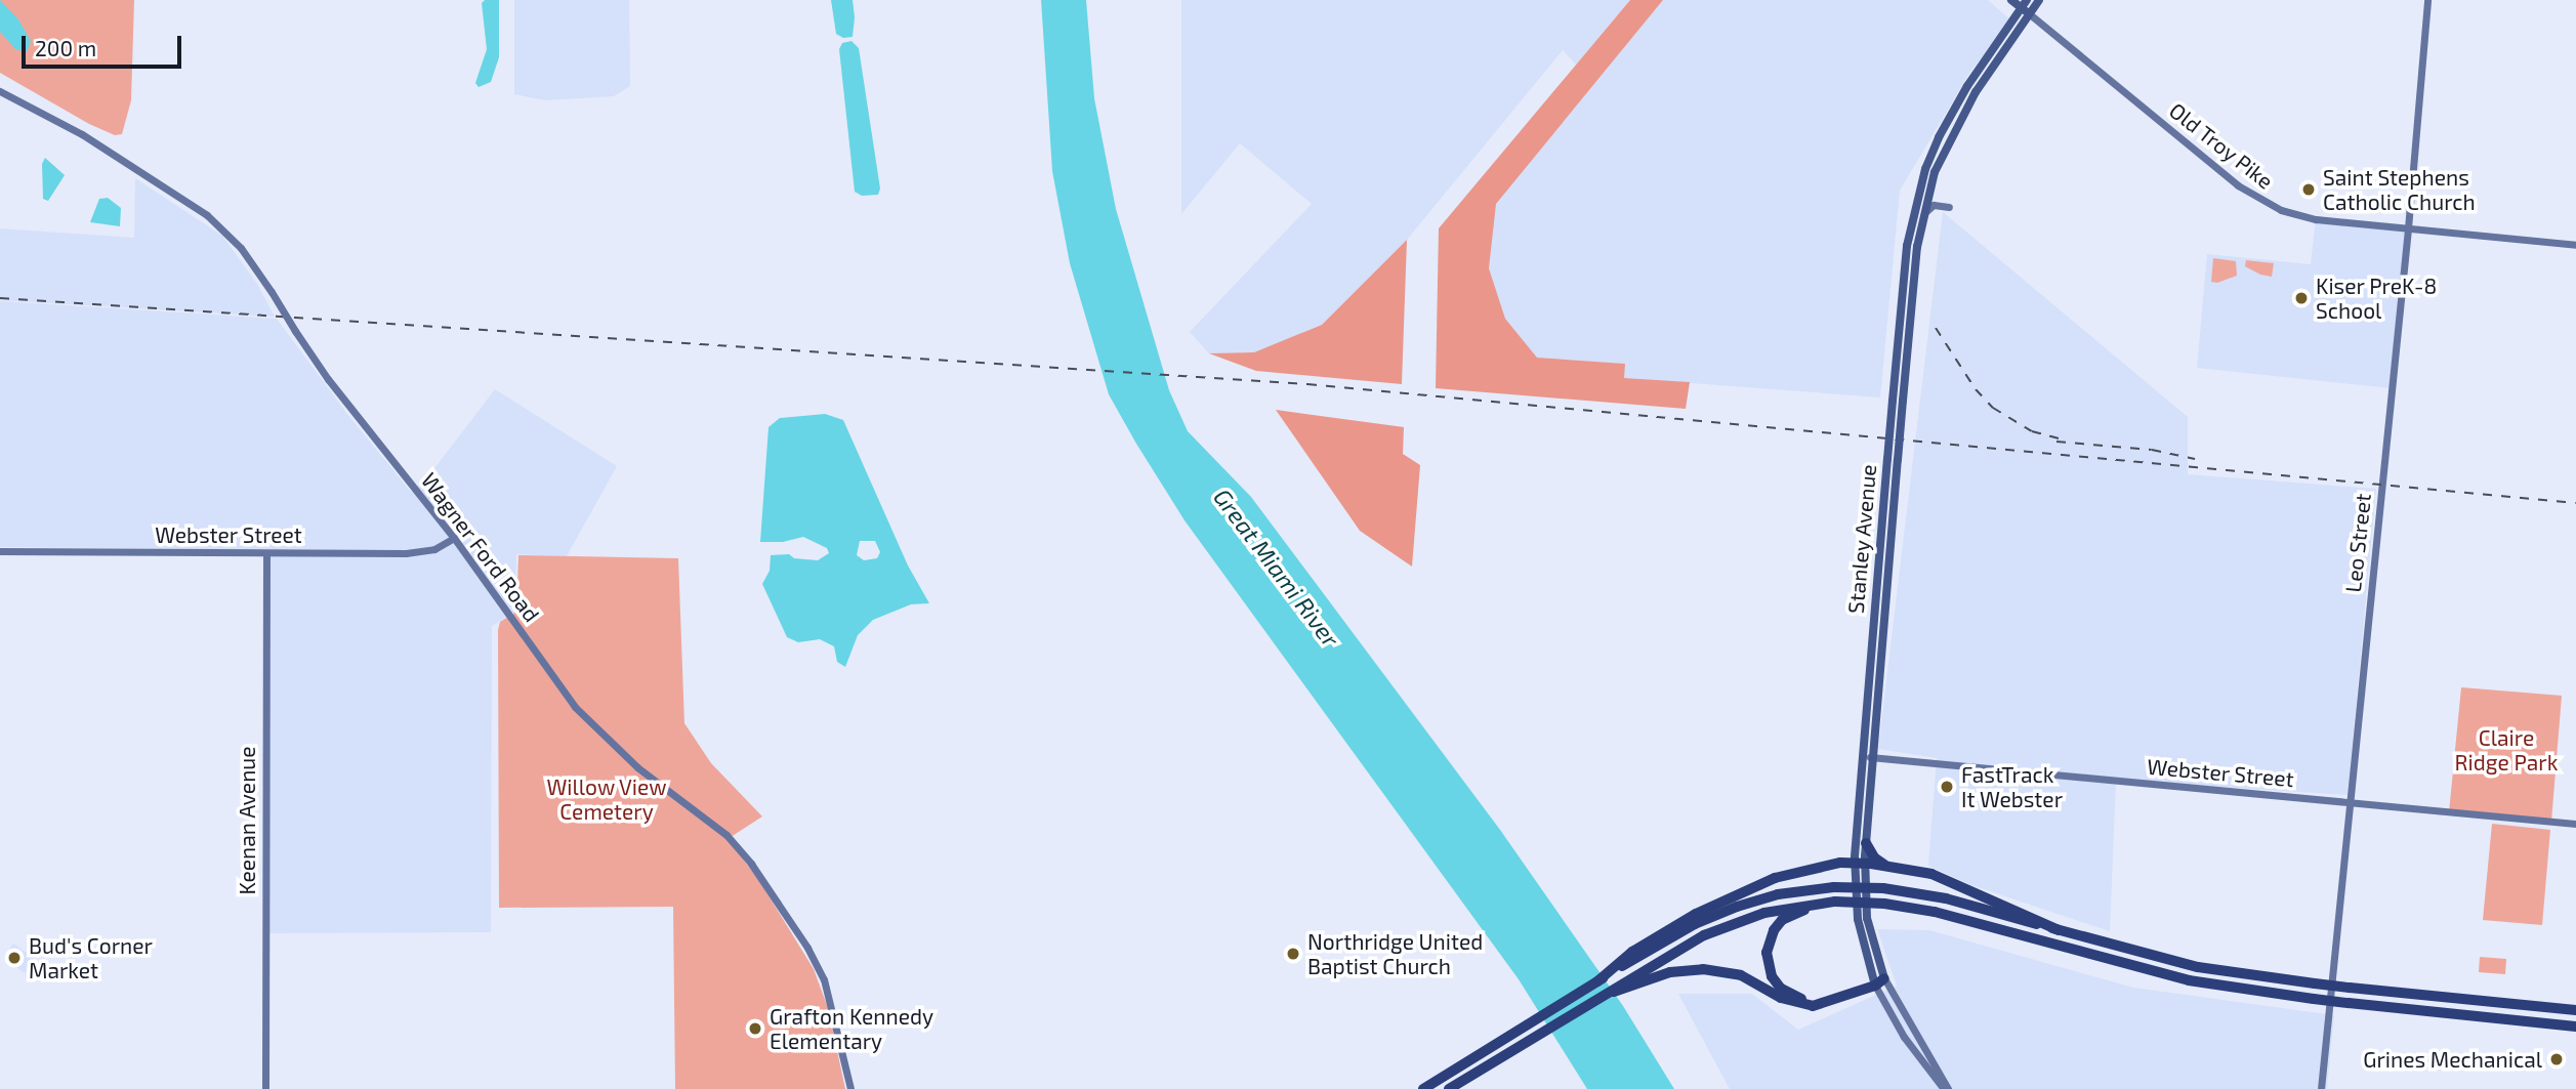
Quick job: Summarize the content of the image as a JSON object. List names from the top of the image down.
{
  "streets": {
    "main road": ["Old Troy Pike", "Stanley Avenue"],
    "street": [
      "Webster Street",
      "Leo Street",
      "Wagner Ford Road",
      "Keenan Avenue"
    ]
  },
  "crossings": [
    ["Old Troy Pike", "Stanley Avenue"],
    ["Old Troy Pike", "Leo Street"],
    ["Webster Street", "Stanley Avenue"],
    ["Webster Street", "Leo Street"],
    ["Webster Street", "Wagner Ford Road"],
    ["Webster Street", "Keenan Avenue"]
  ],
  "water": ["Great Miami River"],
  "parks": ["Claire Ridge Park", "Willow View Cemetery"],
  "places": [
    "Saint Stephens Catholic Church",
    "Kiser PreK-8 School",
    "FastTrack It Webster",
    "Northridge United Baptist Church",
    "Bud's Corner Market",
    "Grafton Kennedy Elementary",
    "Grines Mechanical"
  ],
  "scale_bar": "200 m"
}
